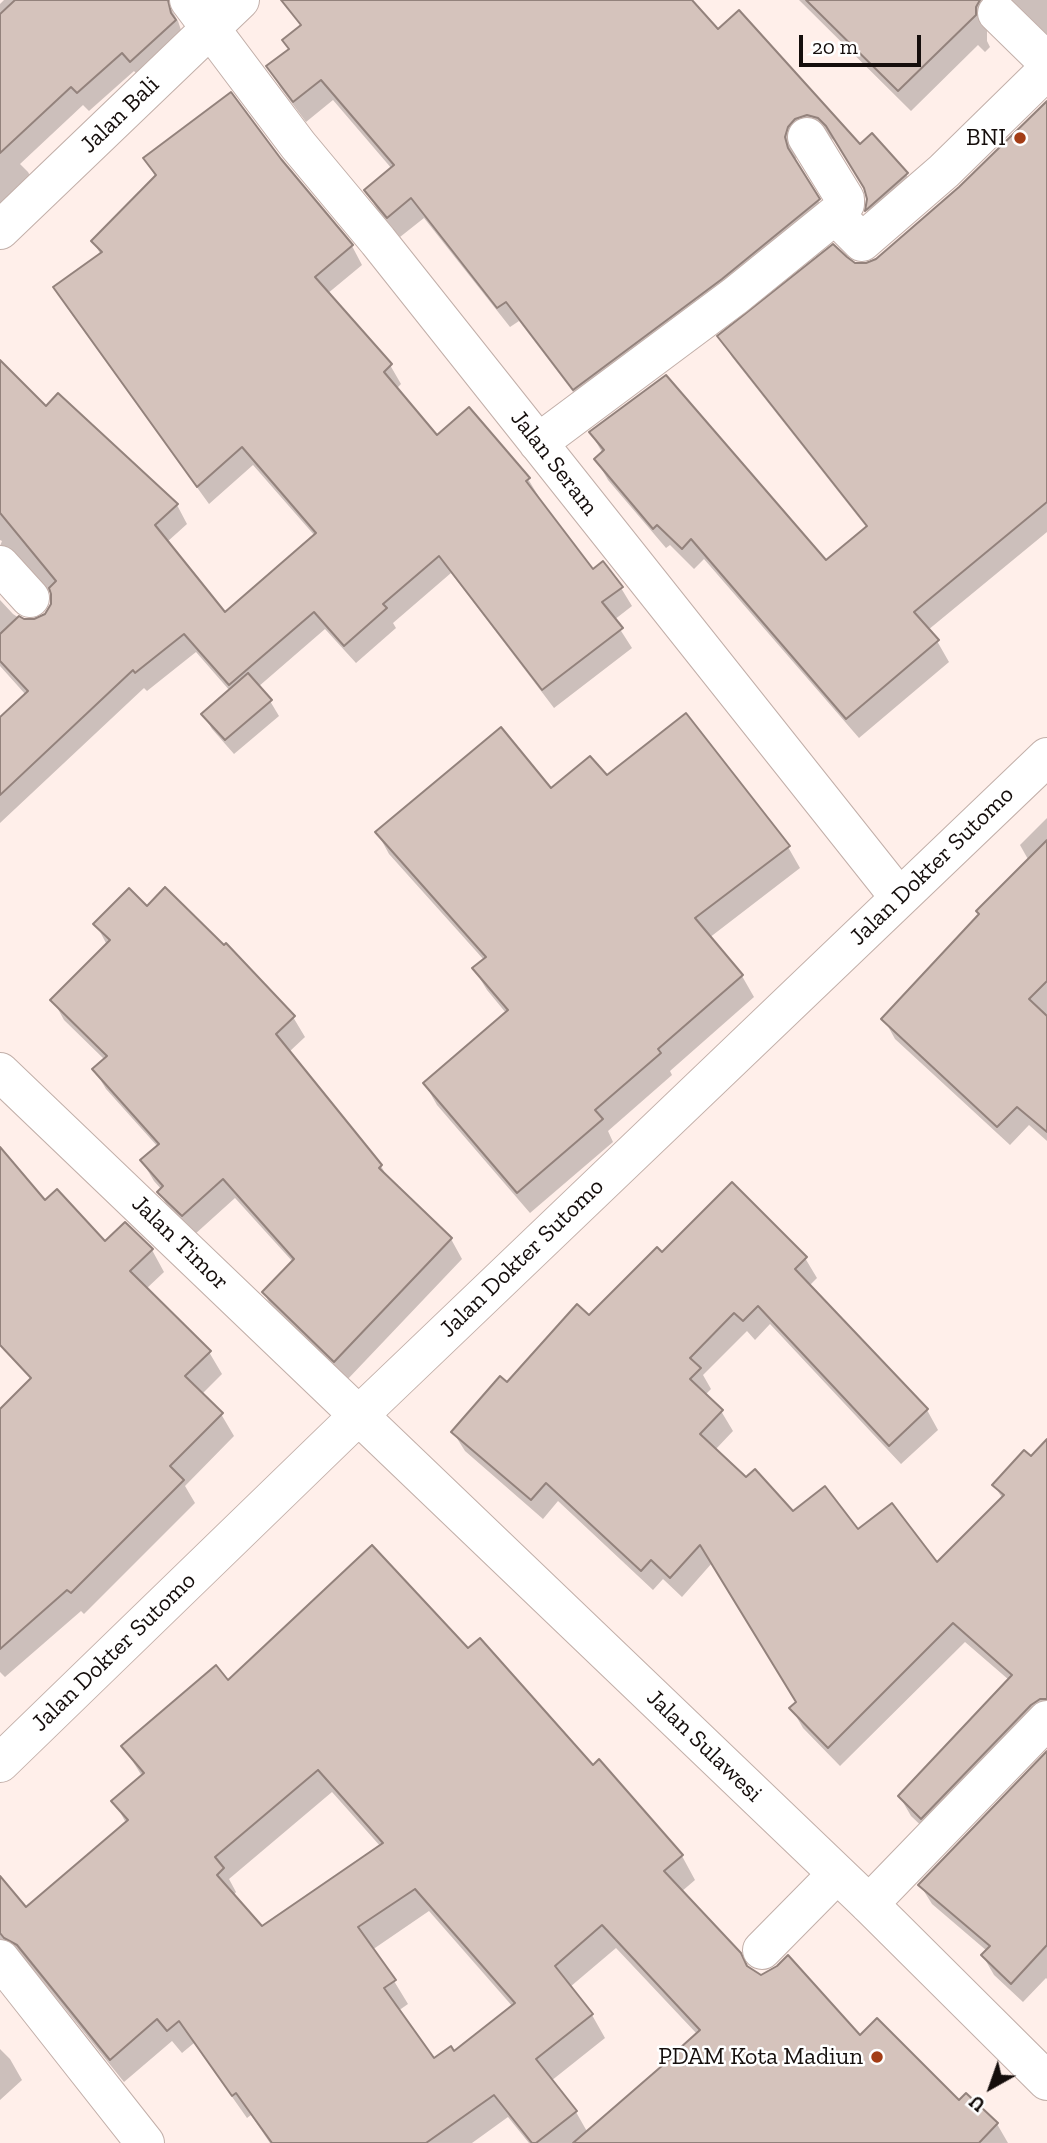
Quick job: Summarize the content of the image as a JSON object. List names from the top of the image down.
{
  "streets": {
    "main road": [
      "Jalan Bali",
      "Jalan Seram",
      "Jalan Dokter Sutomo",
      "Jalan Timor",
      "Jalan Sulawesi"
    ]
  },
  "crossings": [
    ["Jalan Bali", "Jalan Seram"],
    ["Jalan Seram", "Jalan Dokter Sutomo"],
    ["Jalan Dokter Sutomo", "Jalan Timor"],
    ["Jalan Dokter Sutomo", "Jalan Sulawesi"],
    ["Jalan Timor", "Jalan Sulawesi"]
  ],
  "places": ["BNI", "PDAM Kota Madiun"],
  "scale_bar": "20 m",
  "north": "bottom left"
}
